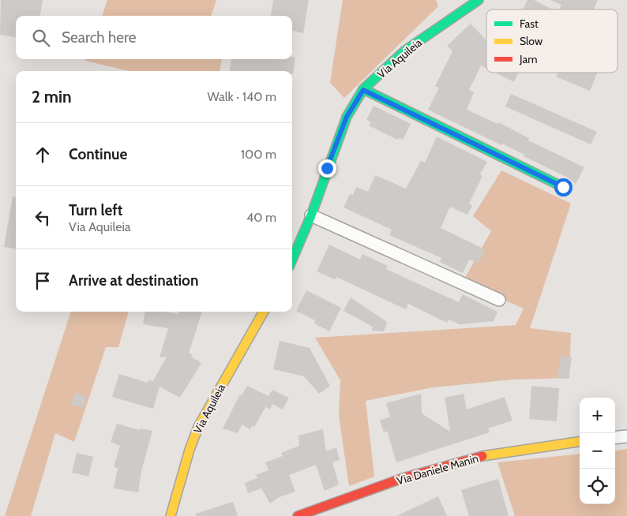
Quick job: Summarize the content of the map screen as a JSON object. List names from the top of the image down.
{
  "streets": {
    "street": ["Via Aquileia", "Via Daniele Manin"]
  },
  "legend": ["Fast", "Slow", "Jam"],
  "page": {
    "search": "Search here",
    "heading": ["2 min", "Walk · 140 m"],
    "list": [
      ["Continue", "100 m"],
      ["Turn left", "Via Aquileia", "40 m"],
      "Arrive at destination"
    ],
    "map_buttons": ["+", "−"]
  }
}
